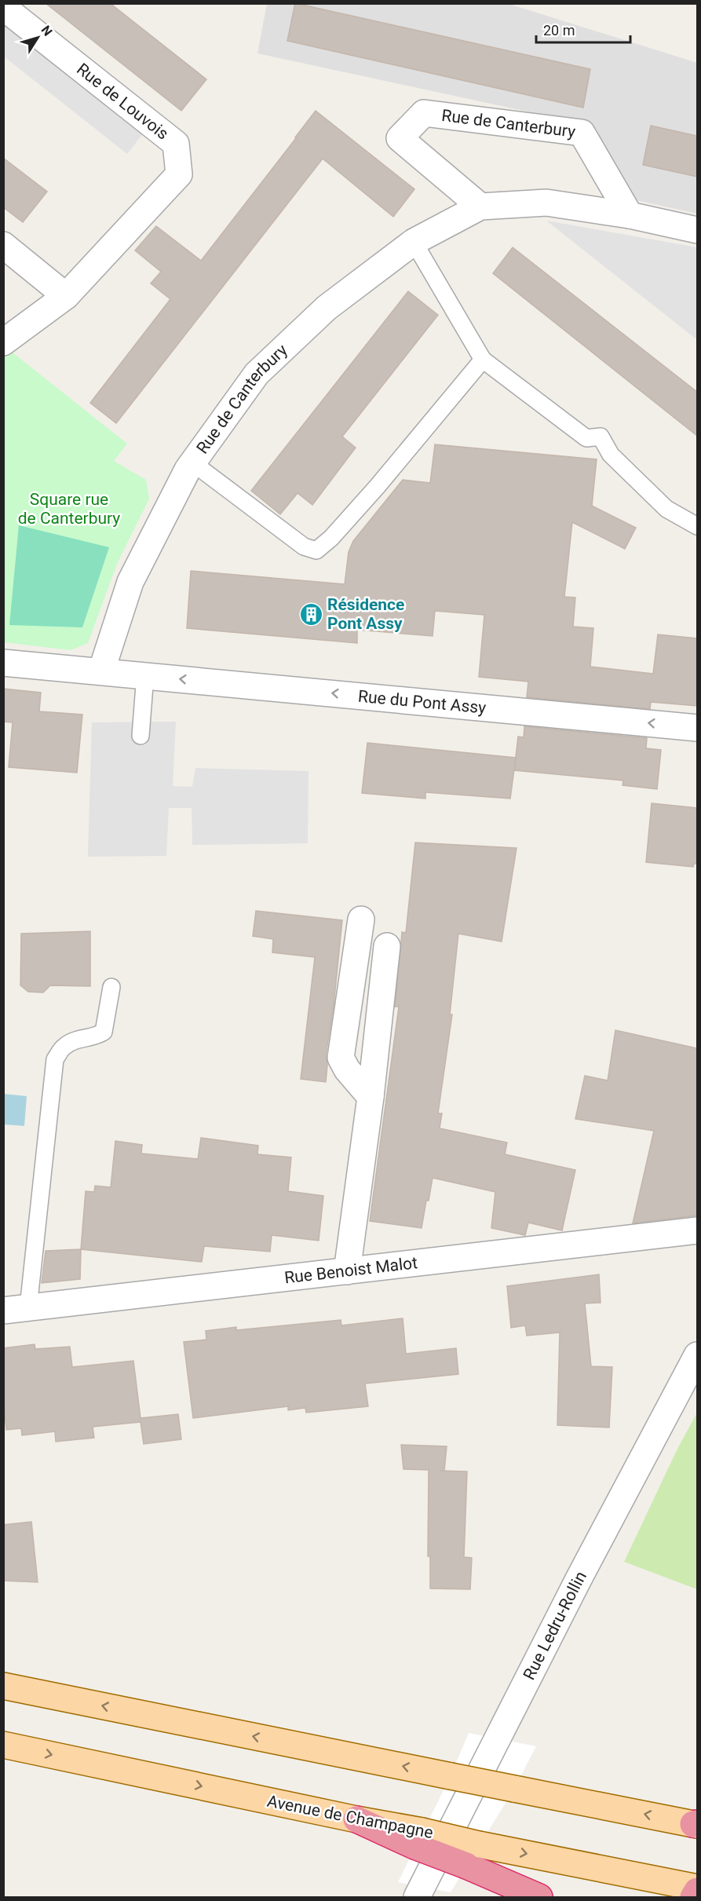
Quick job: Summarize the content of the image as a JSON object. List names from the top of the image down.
{
  "streets": {
    "main road": ["Avenue de Champagne"],
    "street": [
      "Rue de Louvois",
      "Rue de Canterbury",
      "Rue du Pont Assy",
      "Rue Benoist Malot",
      "Rue Ledru-Rollin"
    ]
  },
  "crossings": [
    ["Rue de Canterbury", "Rue du Pont Assy"]
  ],
  "one_way": ["Rue du Pont Assy"],
  "parks": ["Square rue de Canterbury"],
  "places": {
    "building": ["Résidence Pont Assy"]
  },
  "scale_bar": "20 m",
  "north": "top right"
}
